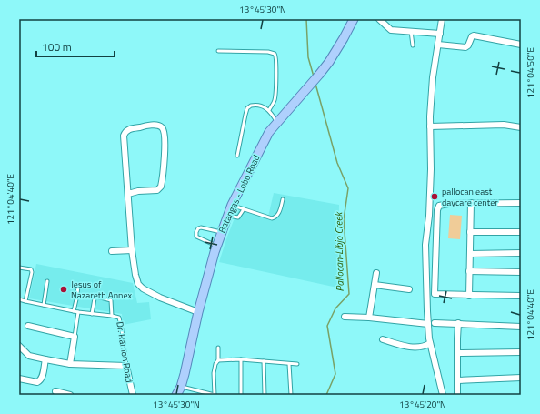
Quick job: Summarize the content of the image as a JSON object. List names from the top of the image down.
{
  "streets": {
    "main road": ["Batangas - Lobo Road"],
    "street": ["Dr. Ramon Road"]
  },
  "water": ["Pallocan-Libjo Creek"],
  "places": ["pallocan east daycare center", "Jesus of Nazareth Annex"],
  "scale_bar": "100 m",
  "coordinates": [
    "13°45'30\"N",
    "121°04'50\"E",
    "121°04'40\"E",
    "13°45'20\"N"
  ]
}
